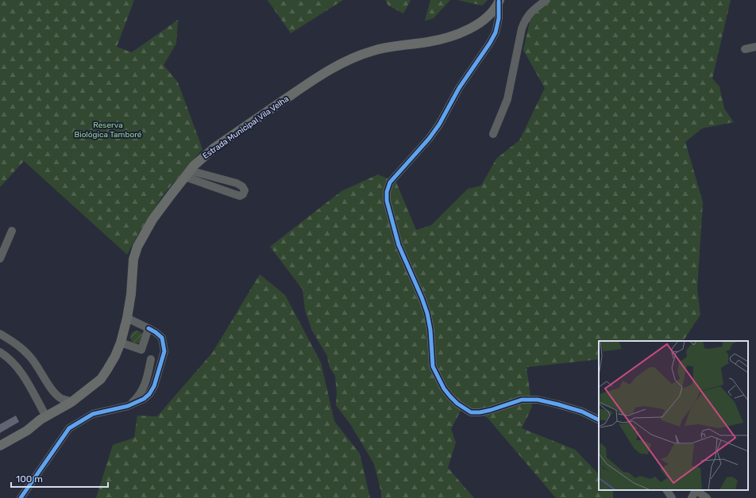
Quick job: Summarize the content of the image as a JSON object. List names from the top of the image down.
{
  "streets": {
    "main road": ["Estrada Municipal Vila Velha"]
  },
  "parks": ["Reserva Biológica Tamboré"],
  "scale_bar": "100 m"
}
